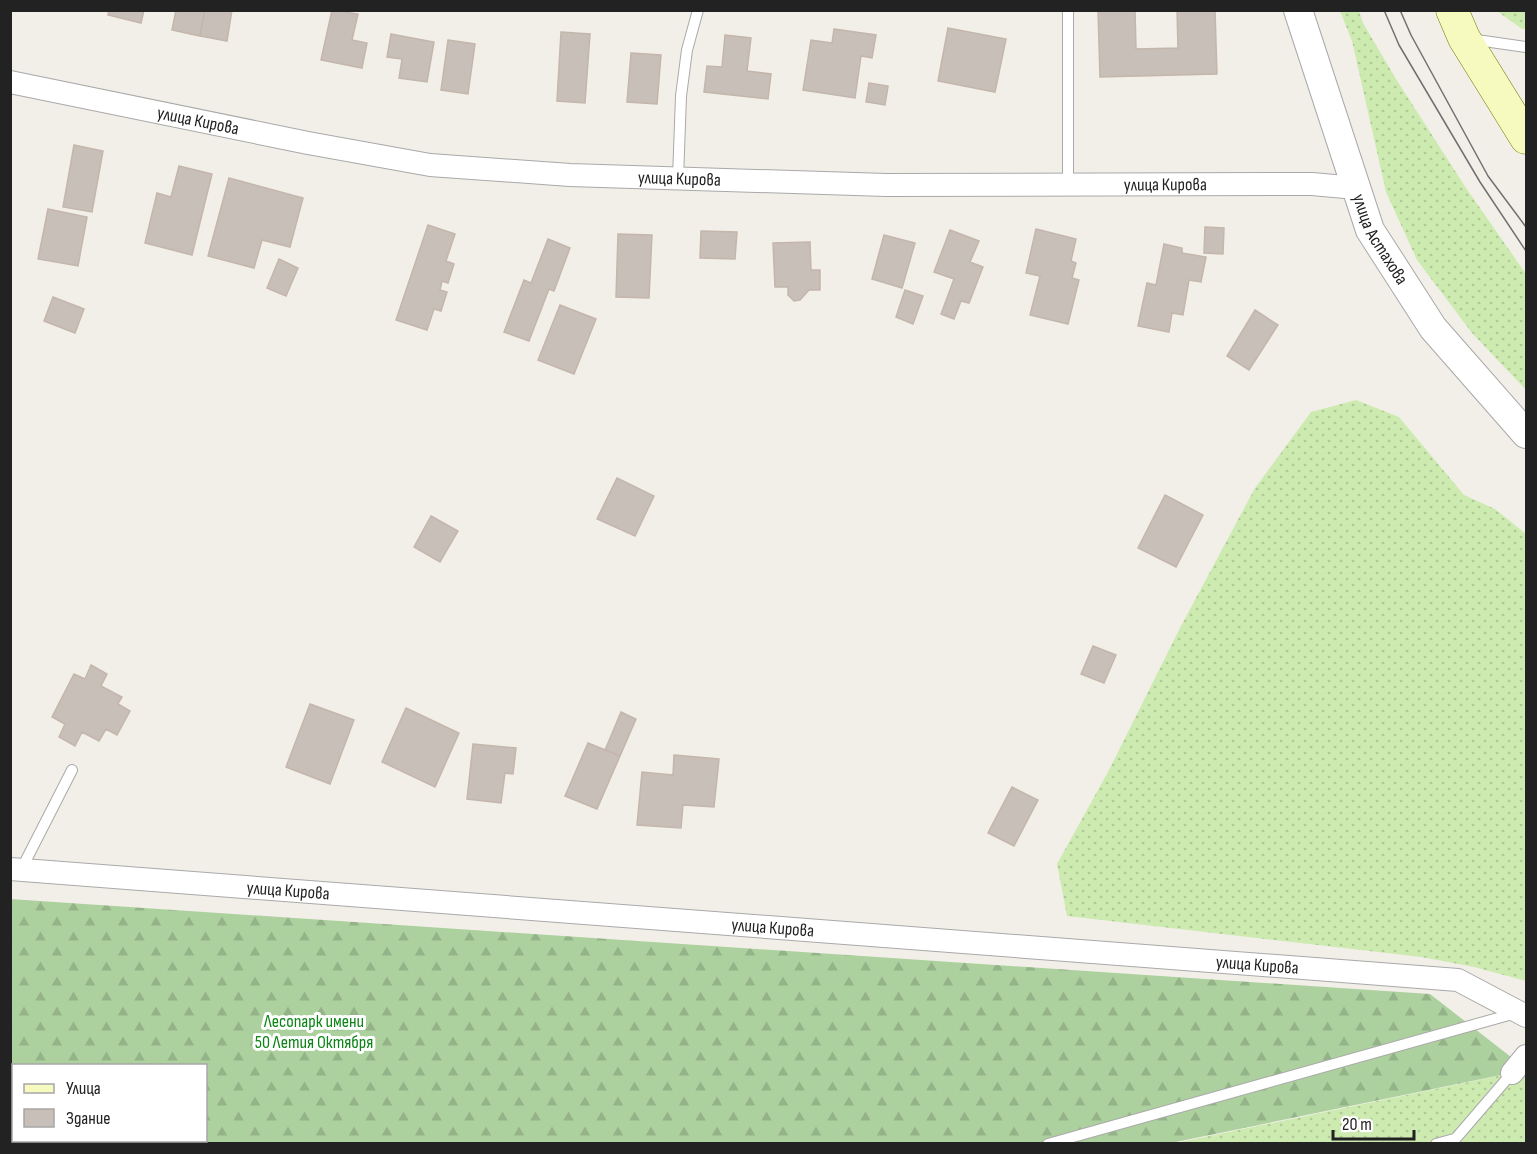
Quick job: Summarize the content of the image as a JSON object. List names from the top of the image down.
{
  "streets": {
    "street": ["улица Кирова", "улица Астахова"]
  },
  "crossings": [
    ["улица Кирова", "улица Астахова"]
  ],
  "parks": ["Лесопарк имени 50 Летия Октября"],
  "legend": ["Улица", "Здание"],
  "scale_bar": "20 m"
}
